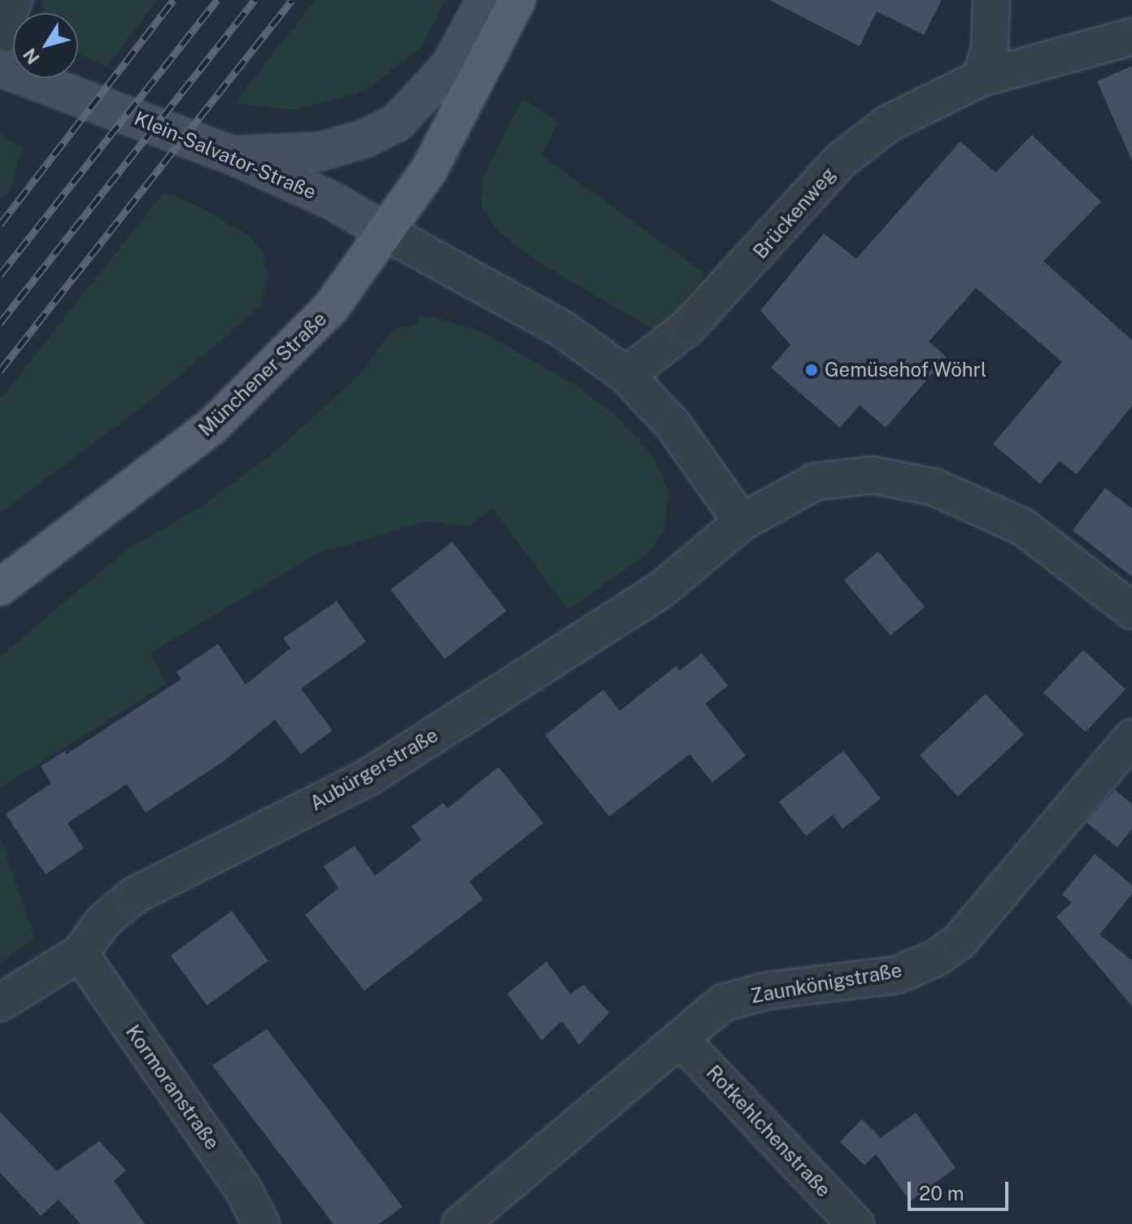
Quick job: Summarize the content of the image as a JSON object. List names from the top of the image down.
{
  "streets": {
    "main road": ["Klein-Salvator-Straße", "Münchener Straße"],
    "street": [
      "Brückenweg",
      "Aubürgerstraße",
      "Zaunkönigstraße",
      "Kormoranstraße",
      "Rotkehlchenstraße"
    ]
  },
  "crossings": [
    ["Klein-Salvator-Straße", "Brückenweg"],
    ["Klein-Salvator-Straße", "Münchener Straße"],
    ["Aubürgerstraße", "Kormoranstraße"],
    ["Zaunkönigstraße", "Rotkehlchenstraße"]
  ],
  "places": ["Gemüsehof Wöhrl"],
  "scale_bar": "20 m",
  "north": "bottom left"
}
